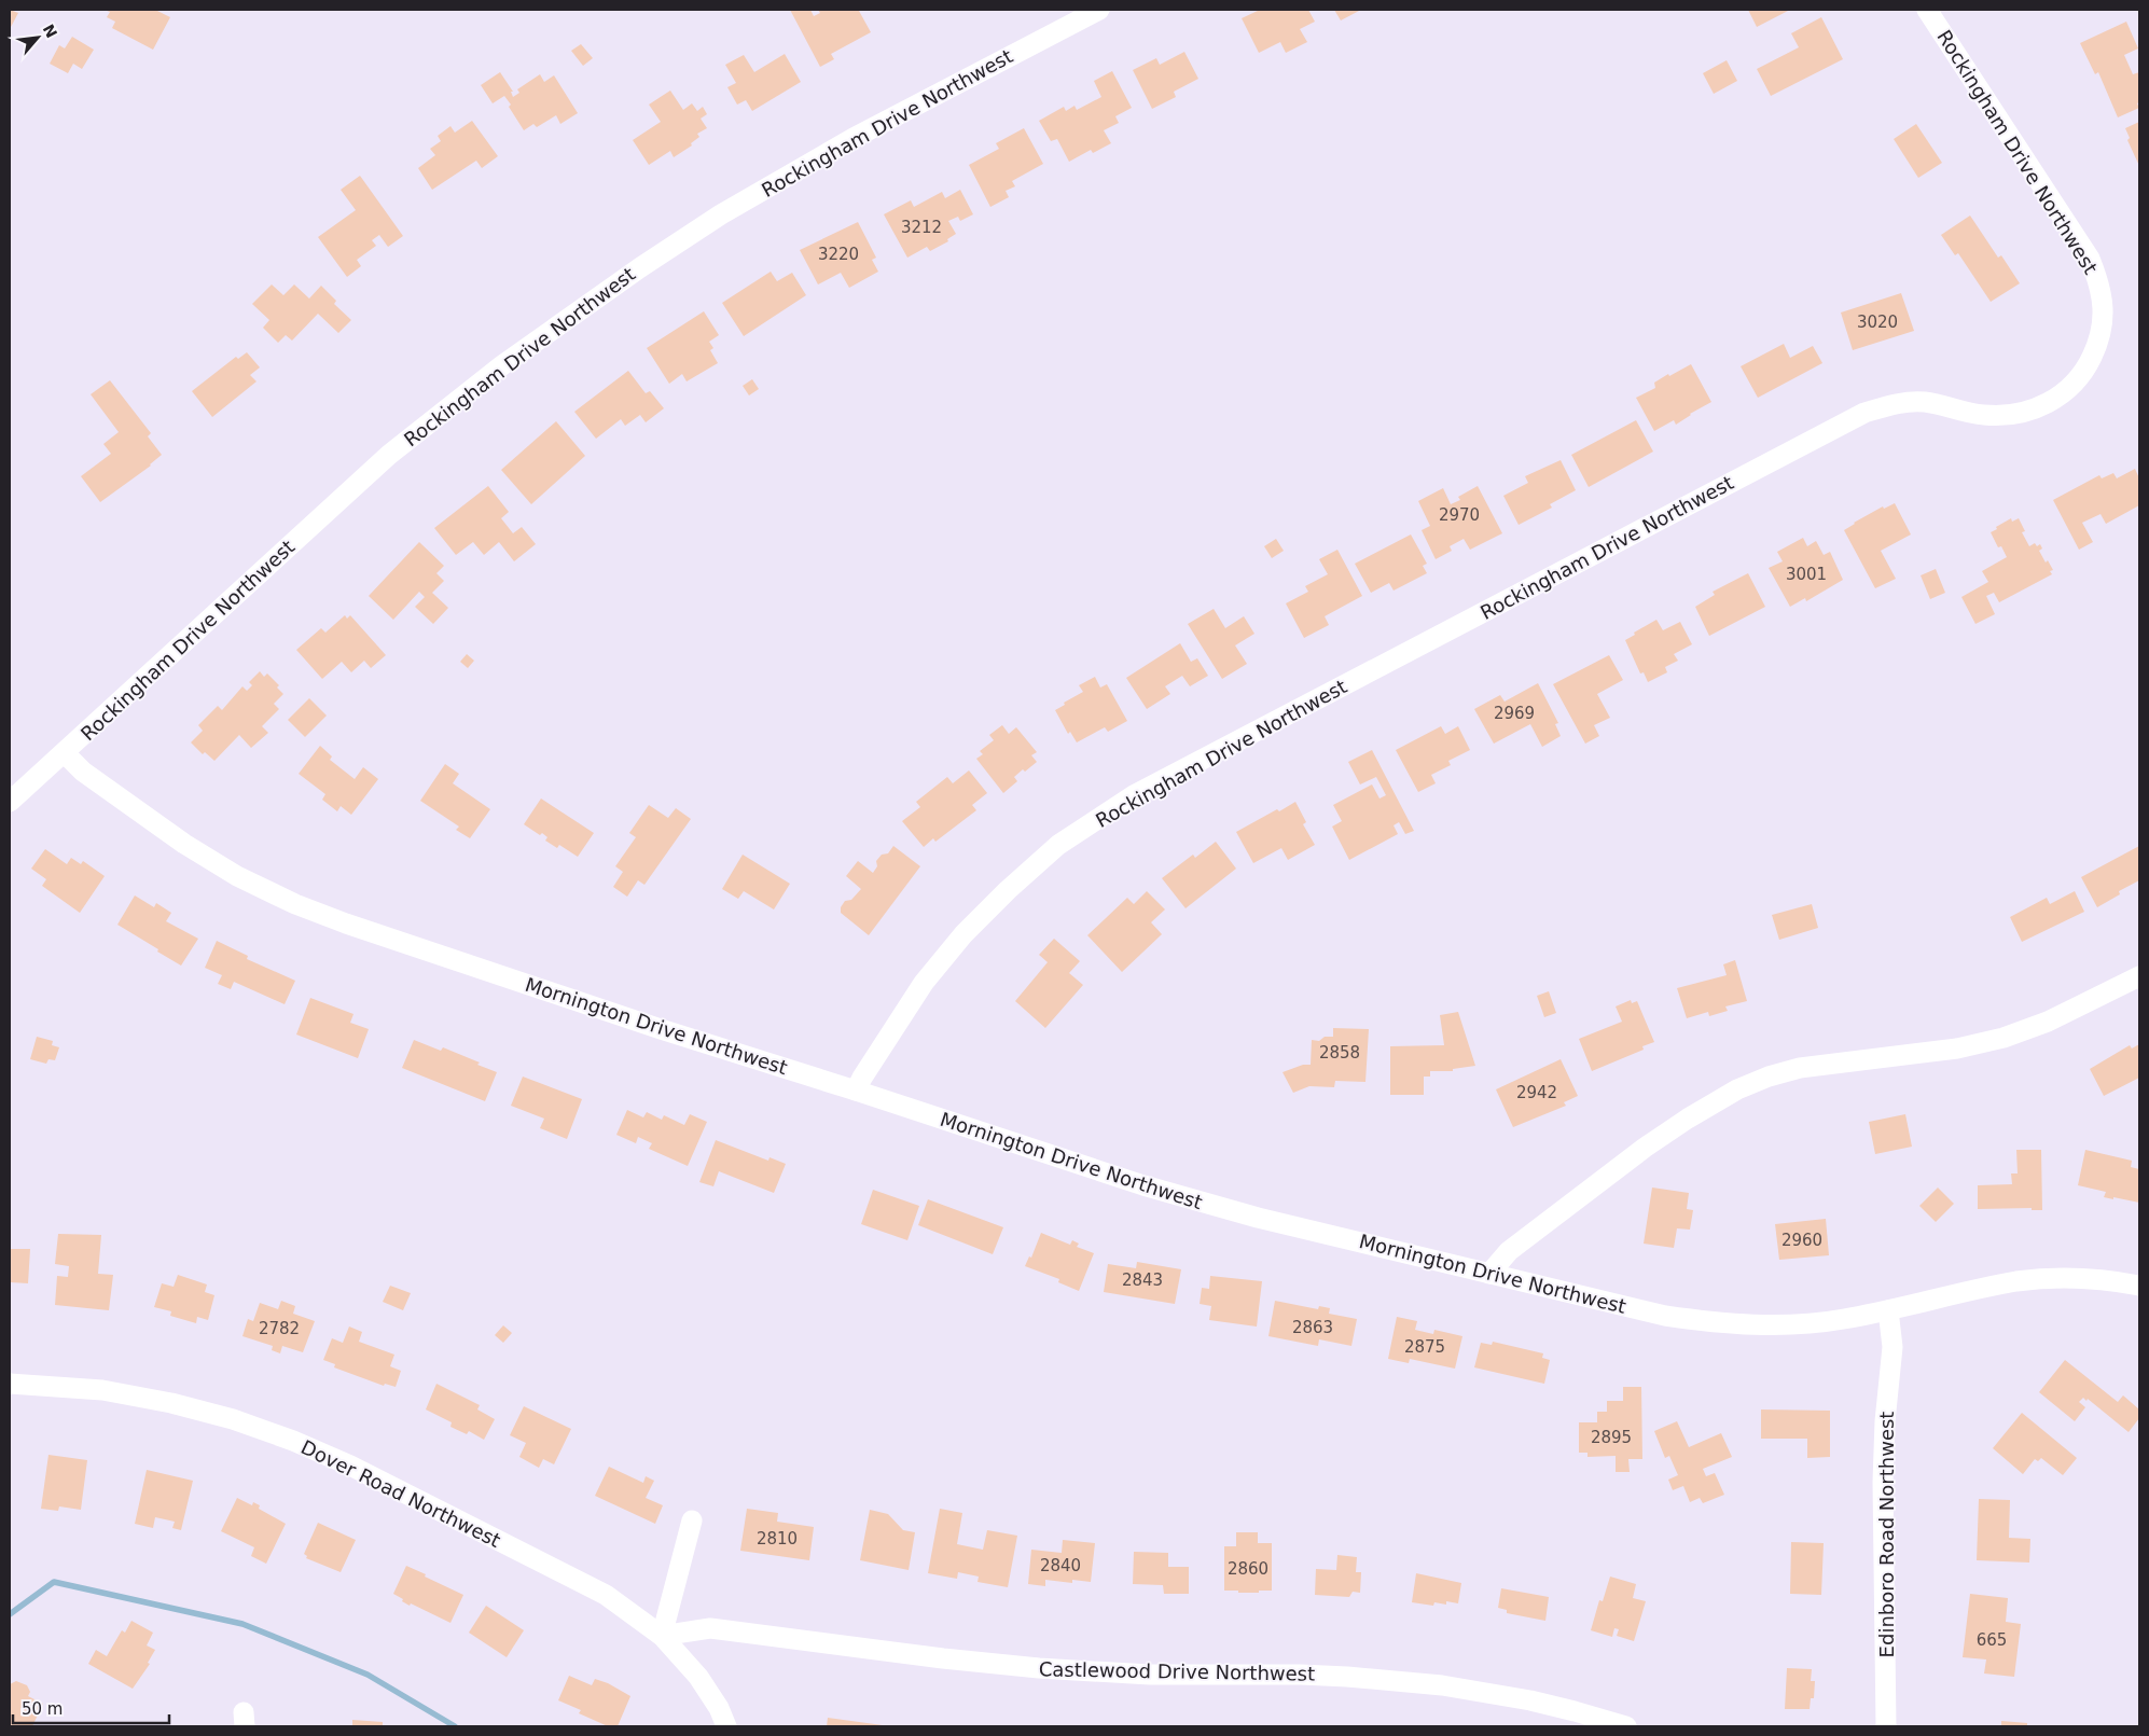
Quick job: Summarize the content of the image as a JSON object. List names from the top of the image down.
{
  "streets": {
    "street": [
      "Rockingham Drive Northwest",
      "Mornington Drive Northwest",
      "Dover Road Northwest",
      "Edinboro Road Northwest",
      "Castlewood Drive Northwest"
    ]
  },
  "crossings": [
    ["Rockingham Drive Northwest", "Mornington Drive Northwest"],
    ["Mornington Drive Northwest", "Edinboro Road Northwest"],
    ["Dover Road Northwest", "Castlewood Drive Northwest"]
  ],
  "house_numbers": [
    "3212",
    "3220",
    "3020",
    "2970",
    "3001",
    "2969",
    "2858",
    "2942",
    "2960",
    "2843",
    "2863",
    "2782",
    "2875",
    "2895",
    "2810",
    "2840",
    "2860",
    "665"
  ],
  "scale_bar": "50 m",
  "north": "top right"
}
